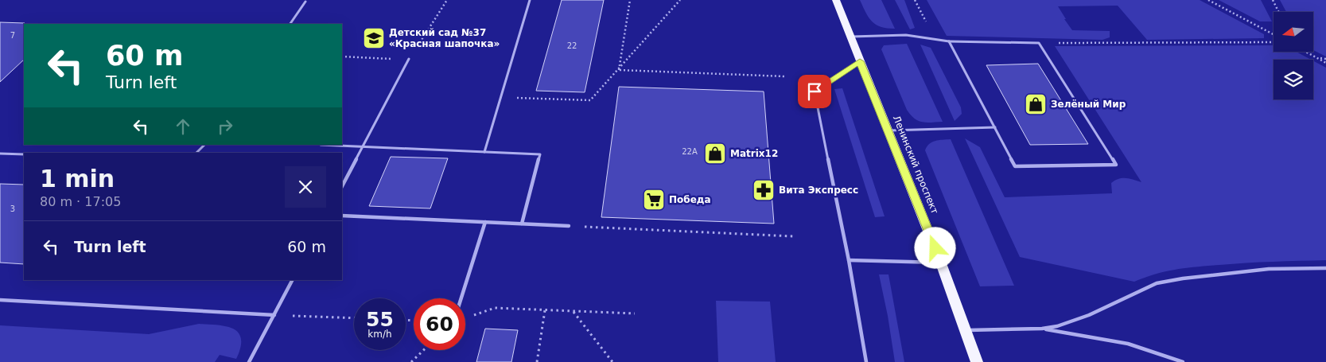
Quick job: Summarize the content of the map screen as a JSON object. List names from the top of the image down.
{
  "streets": {
    "main road": ["Ленинский проспект"]
  },
  "places": {
    "school or university": ["Детский сад №37 «Красная шапочка»"],
    "shop": ["Зелёный Мир", "Matrix12"],
    "pharmacy": ["Вита Экспресс"],
    "supermarket": ["Победа"]
  },
  "house_numbers": [
    "7",
    "22",
    "22А",
    "3"
  ],
  "north": "left",
  "page": {
    "turn": ["60 m", "Turn left"],
    "heading": ["1 min", "80 m · 17:05"],
    "list": [
      {
        "name": "Turn left",
        "value": "60 m"
      }
    ],
    "speed": "55 km/h",
    "limit": "60"
  }
}
